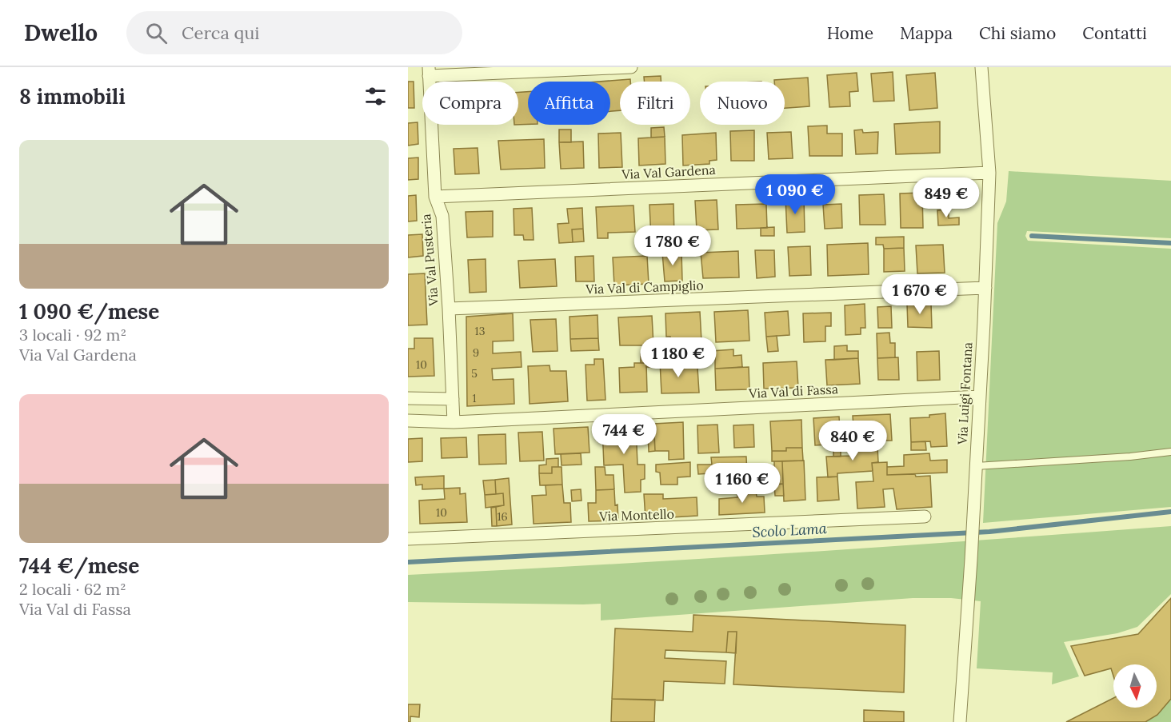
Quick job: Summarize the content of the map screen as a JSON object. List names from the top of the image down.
{
  "streets": {
    "street": [
      "Via Val Gardena",
      "Via Val Pusteria",
      "Via Val di Campiglio",
      "Via Val di Fassa",
      "Via Luigi Fontana",
      "Via Montello"
    ]
  },
  "crossings": [
    ["Via Val Gardena", "Via Val Pusteria"],
    ["Via Val Gardena", "Via Luigi Fontana"],
    ["Via Val Pusteria", "Via Val di Campiglio"],
    ["Via Val Pusteria", "Via Val di Fassa"],
    ["Via Val di Campiglio", "Via Luigi Fontana"],
    ["Via Val di Fassa", "Via Luigi Fontana"]
  ],
  "water": ["Scolo Lama"],
  "house_numbers": [
    "13",
    "9",
    "10",
    "5",
    "1",
    "10",
    "16"
  ],
  "north": "bottom",
  "page": {
    "header": "Dwello",
    "search": "Cerca qui",
    "nav": [
      "Home",
      "Mappa",
      "Chi siamo",
      "Contatti"
    ],
    "heading": "8 immobili",
    "chip": [
      "Compra",
      "Affitta",
      "Filtri",
      "Nuovo"
    ],
    "list": [
      {
        "name": "1 090 €/mese",
        "note": "3 locali · 92 m² · Via Val Gardena"
      },
      {
        "name": "744 €/mese",
        "note": "2 locali · 62 m² · Via Val di Fassa"
      }
    ],
    "price": [
      "1 090 €",
      "849 €",
      "1 780 €",
      "1 670 €",
      "1 180 €",
      "744 €",
      "840 €",
      "1 160 €"
    ]
  }
}
